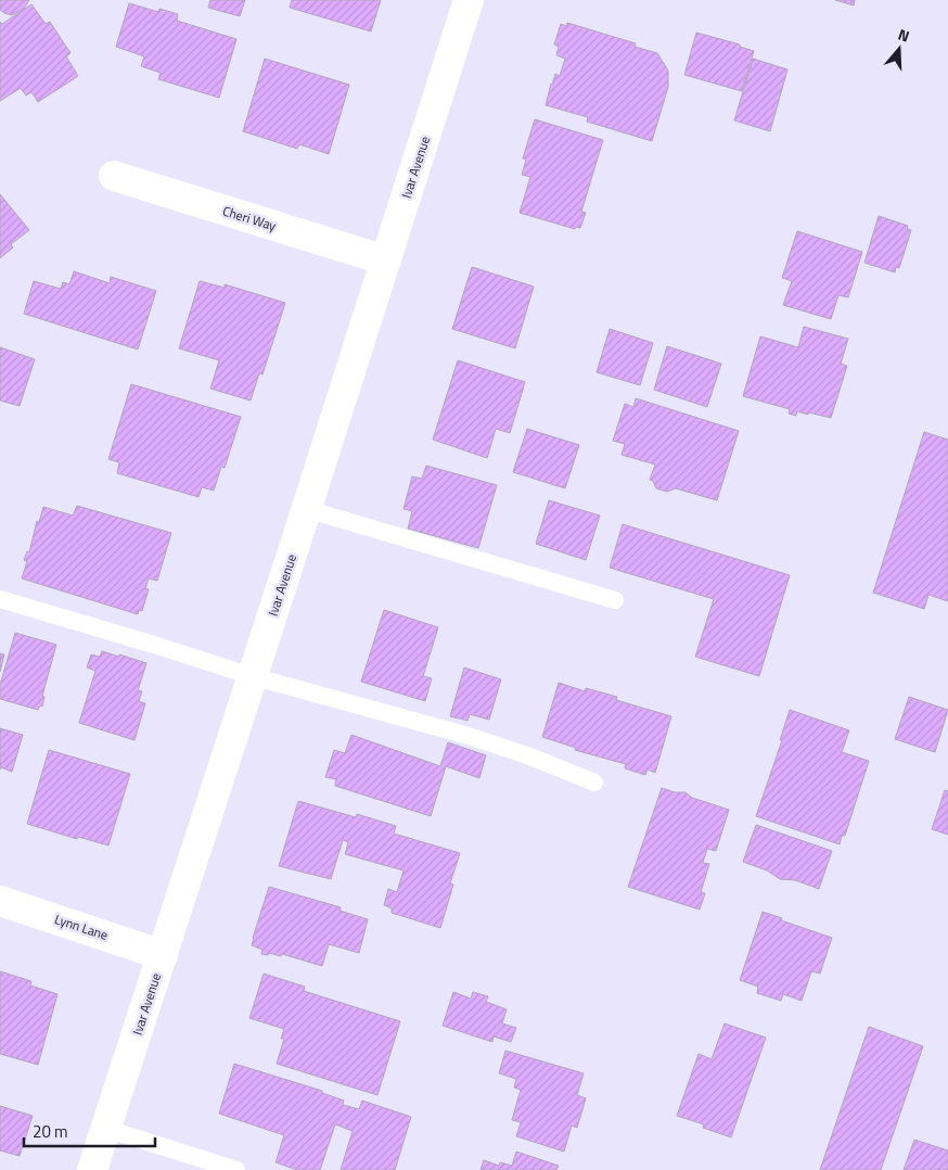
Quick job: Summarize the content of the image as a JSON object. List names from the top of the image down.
{
  "streets": {
    "street": ["Ivar Avenue", "Cheri Way", "Lynn Lane"]
  },
  "crossings": [
    ["Ivar Avenue", "Cheri Way"],
    ["Ivar Avenue", "Lynn Lane"]
  ],
  "scale_bar": "20 m",
  "north": "top"
}
